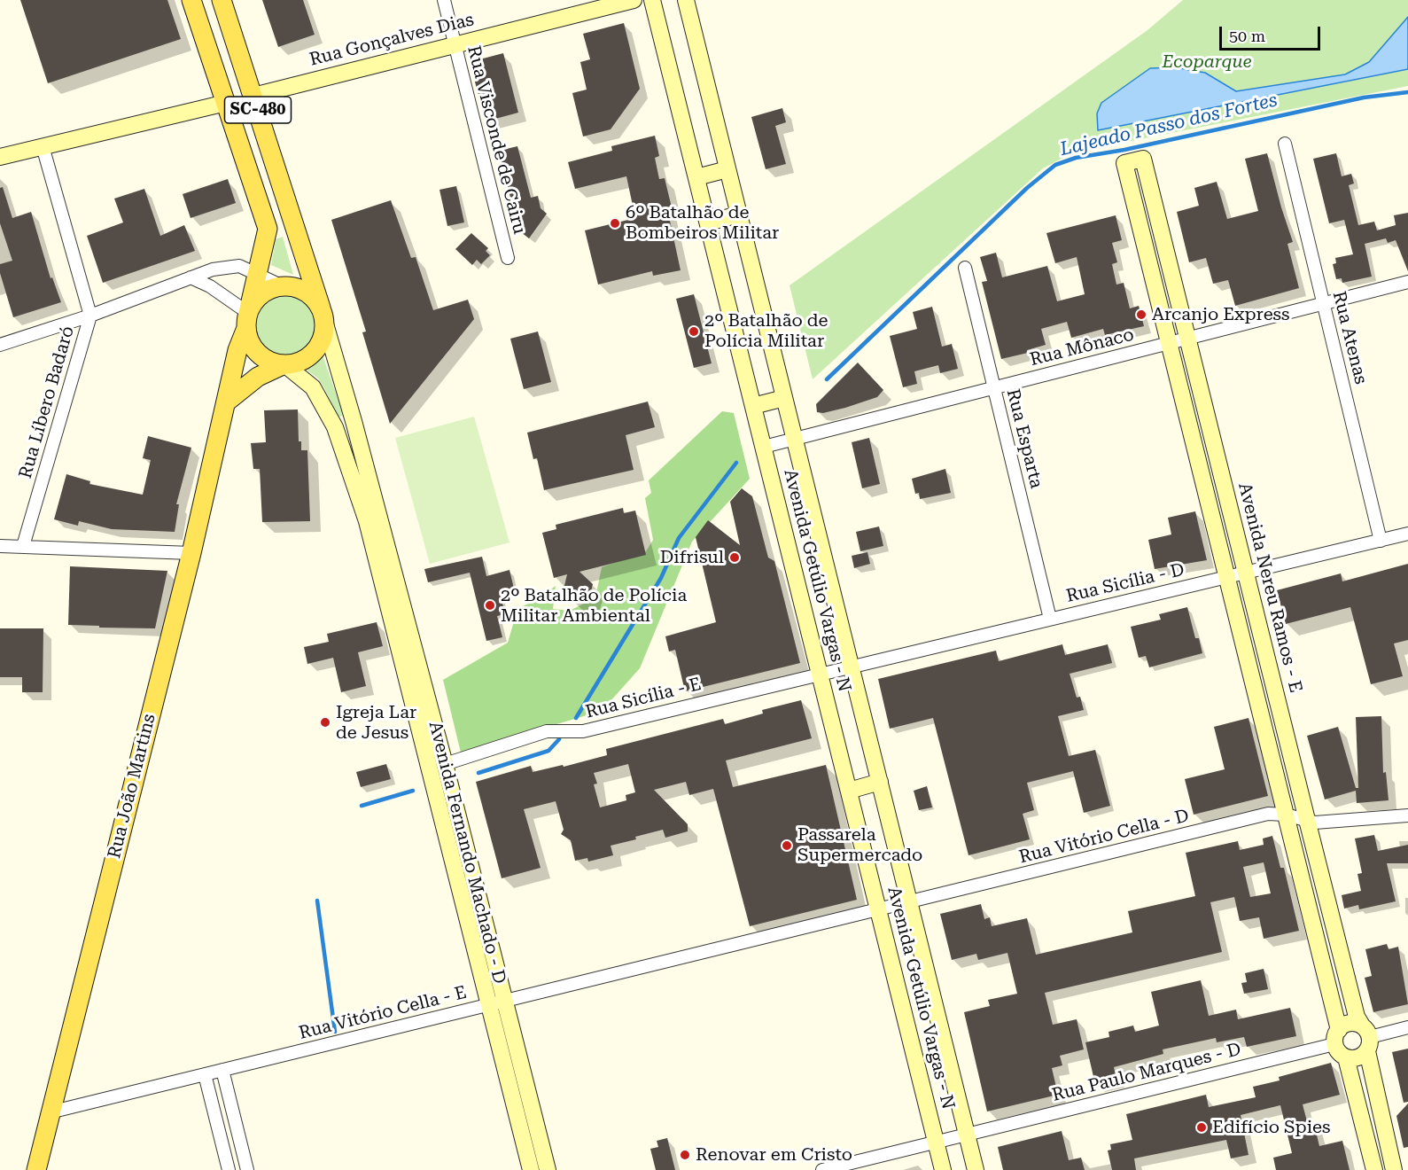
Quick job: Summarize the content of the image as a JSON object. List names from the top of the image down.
{
  "streets": {
    "main road": ["SC-480", "Rua João Martins", "Avenida Fernando Machado - D"],
    "street": [
      "Rua Gonçalves Dias",
      "Rua Visconde de Cairu",
      "Rua Atenas",
      "Rua Mônaco",
      "Rua Líbero Badaró",
      "Rua Esparta",
      "Avenida Getúlio Vargas - N",
      "Rua Sicília - D",
      "Avenida Nereu Ramos - E",
      "Rua Sicília - E",
      "Rua Vitório Cella - D",
      "Rua Vitório Cella - E",
      "Rua Paulo Marques - D"
    ]
  },
  "crossings": [
    ["Rua Gonçalves Dias", "Rua Visconde de Cairu"],
    ["Rua Gonçalves Dias", "Avenida Fernando Machado - D"],
    ["Rua Atenas", "Rua Mônaco"],
    ["Rua Atenas", "Rua Sicília - D"],
    ["Rua Mônaco", "Rua Esparta"],
    ["Rua Mônaco", "Avenida Getúlio Vargas - N"],
    ["Rua Mônaco", "Avenida Nereu Ramos - E"],
    ["Rua Esparta", "Rua Sicília - D"],
    ["Avenida Getúlio Vargas - N", "Rua Sicília - D"],
    ["Avenida Getúlio Vargas - N", "Rua Sicília - E"],
    ["Avenida Getúlio Vargas - N", "Rua Vitório Cella - D"],
    ["Avenida Getúlio Vargas - N", "Rua Vitório Cella - E"],
    ["Avenida Getúlio Vargas - N", "Rua Paulo Marques - D"],
    ["Rua Sicília - D", "Avenida Nereu Ramos - E"],
    ["Rua Sicília - D", "Rua Sicília - E"],
    ["Avenida Nereu Ramos - E", "Rua Vitório Cella - D"],
    ["Avenida Nereu Ramos - E", "Rua Paulo Marques - D"],
    ["Rua Sicília - E", "Avenida Fernando Machado - D"],
    ["Rua João Martins", "Avenida Fernando Machado - D"],
    ["Rua João Martins", "Rua Vitório Cella - E"],
    ["Rua Vitório Cella - D", "Rua Vitório Cella - E"],
    ["Avenida Fernando Machado - D", "Rua Vitório Cella - E"]
  ],
  "water": ["Lajeado Passo dos Fortes"],
  "parks": ["Ecoparque"],
  "places": [
    "6º Batalhão de Bombeiros Militar",
    "Arcanjo Express",
    "2º Batalhão de Polícia Militar",
    "Difrisul",
    "2º Batalhão de Polícia Militar Ambiental",
    "Igreja Lar de Jesus",
    "Passarela Supermercado",
    "Edifício Spies",
    "Renovar em Cristo"
  ],
  "scale_bar": "50 m"
}
